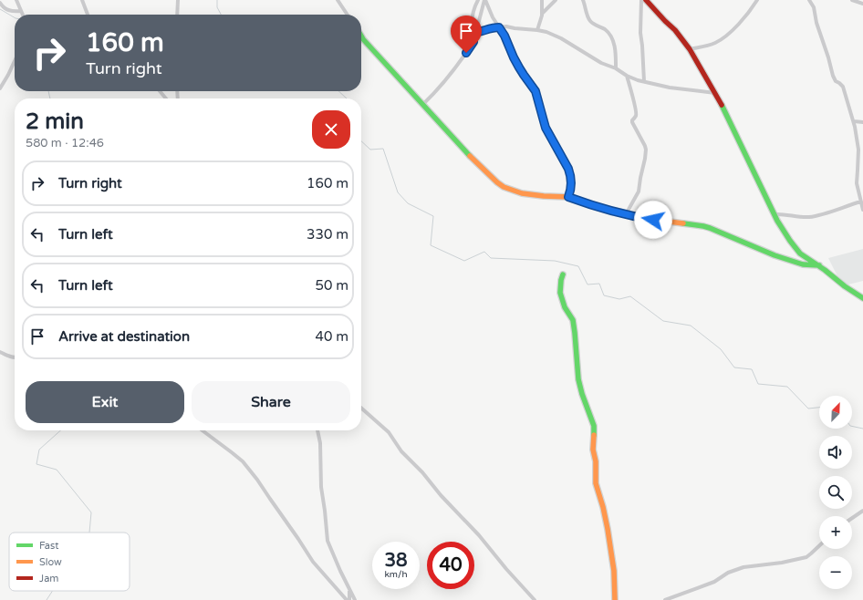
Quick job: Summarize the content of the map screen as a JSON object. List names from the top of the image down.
{
  "legend": ["Fast", "Slow", "Jam"],
  "north": "top right",
  "page": {
    "turn": ["160 m", "Turn right"],
    "heading": ["2 min", "580 m · 12:46"],
    "list": [
      {
        "name": "Turn right",
        "value": "160 m"
      },
      {
        "name": "Turn left",
        "value": "330 m"
      },
      {
        "name": "Turn left",
        "value": "50 m"
      },
      {
        "name": "Arrive at destination",
        "value": "40 m"
      }
    ],
    "buttons": ["Exit", "Share"],
    "map_buttons": ["+", "−"],
    "speed": "38 km/h",
    "limit": "40"
  }
}
